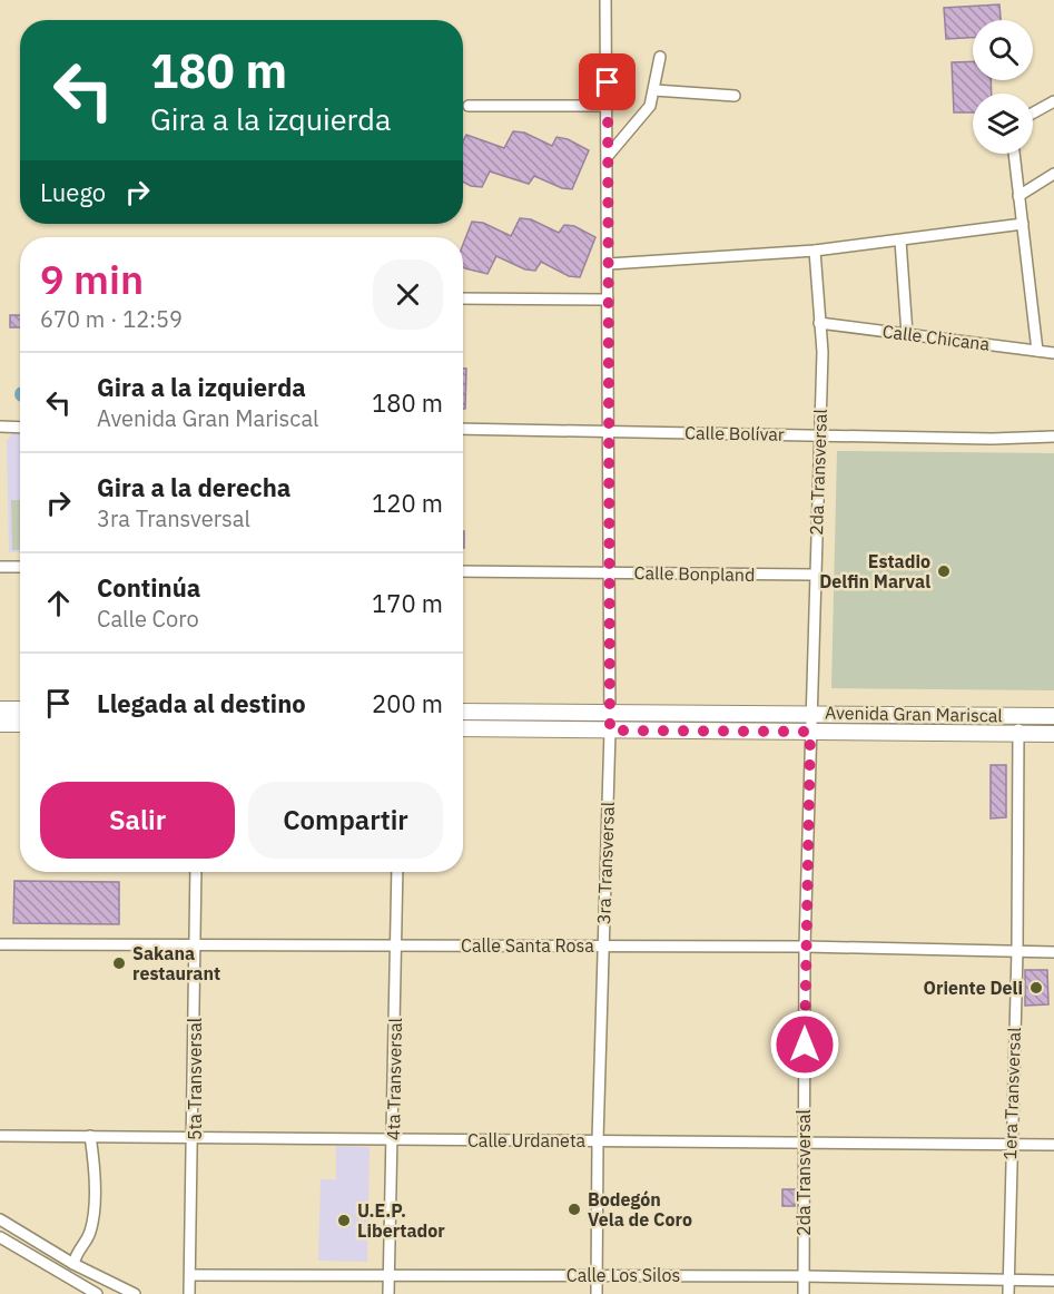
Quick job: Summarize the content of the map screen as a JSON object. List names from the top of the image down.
{
  "streets": {
    "street": [
      "Calle Chicana",
      "Calle Bolívar",
      "2da Transversal",
      "Calle Bonpland",
      "Avenida Gran Mariscal",
      "3ra Transversal",
      "Calle Santa Rosa",
      "5ta Transversal",
      "4ta Transversal",
      "1era Transversal",
      "Calle Urdaneta",
      "Calle Los Silos"
    ]
  },
  "crossings": [
    ["Calle Chicana", "2da Transversal"],
    ["Calle Bolívar", "2da Transversal"],
    ["Calle Bolívar", "3ra Transversal"],
    ["2da Transversal", "Calle Bonpland"],
    ["2da Transversal", "Avenida Gran Mariscal"],
    ["2da Transversal", "Calle Santa Rosa"],
    ["2da Transversal", "Calle Urdaneta"],
    ["2da Transversal", "Calle Los Silos"],
    ["Calle Bonpland", "3ra Transversal"],
    ["Avenida Gran Mariscal", "3ra Transversal"],
    ["Avenida Gran Mariscal", "1era Transversal"],
    ["3ra Transversal", "Calle Santa Rosa"],
    ["3ra Transversal", "Calle Urdaneta"],
    ["3ra Transversal", "Calle Los Silos"],
    ["Calle Santa Rosa", "5ta Transversal"],
    ["Calle Santa Rosa", "4ta Transversal"],
    ["Calle Santa Rosa", "1era Transversal"],
    ["5ta Transversal", "Calle Urdaneta"],
    ["5ta Transversal", "Calle Los Silos"],
    ["4ta Transversal", "Calle Urdaneta"],
    ["4ta Transversal", "Calle Los Silos"],
    ["1era Transversal", "Calle Urdaneta"],
    ["1era Transversal", "Calle Los Silos"]
  ],
  "places": [
    "Estadio Delfin Marval",
    "Sakana restaurant",
    "Oriente Deli",
    "Bodegón Vela de Coro",
    "U.E.P. Libertador"
  ],
  "page": {
    "turn": ["180 m", "Gira a la izquierda"],
    "then": "Luego",
    "heading": ["9 min", "670 m · 12:59"],
    "list": [
      {
        "name": "Gira a la izquierda",
        "note": "Avenida Gran Mariscal",
        "value": "180 m"
      },
      {
        "name": "Gira a la derecha",
        "note": "3ra Transversal",
        "value": "120 m"
      },
      {
        "name": "Continúa",
        "note": "Calle Coro",
        "value": "170 m"
      },
      {
        "name": "Llegada al destino",
        "value": "200 m"
      }
    ],
    "buttons": ["Salir", "Compartir"]
  }
}
